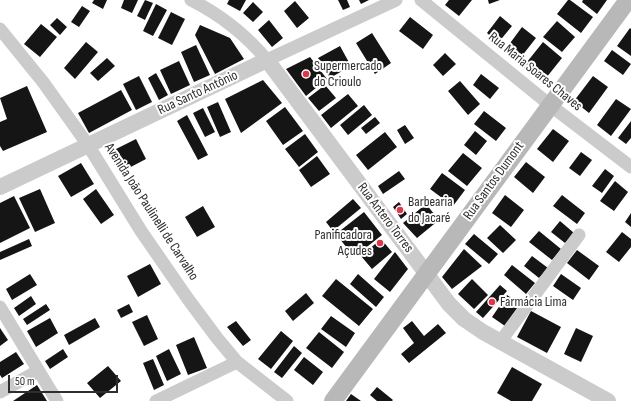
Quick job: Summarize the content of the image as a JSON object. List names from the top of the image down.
{
  "streets": {
    "main road": ["Rua Santos Dumont"],
    "street": [
      "Rua Maria Soares Chaves",
      "Rua Santo Antônio",
      "Avenida João Paulinelli de Carvalho",
      "Rua Antero Torres"
    ]
  },
  "crossings": [
    ["Rua Maria Soares Chaves", "Rua Santos Dumont"],
    ["Rua Santo Antônio", "Avenida João Paulinelli de Carvalho"],
    ["Rua Santo Antônio", "Rua Antero Torres"],
    ["Rua Santos Dumont", "Rua Antero Torres"]
  ],
  "places": [
    "Supermercado do Crioulo",
    "Barbearia do Jacaré",
    "Panificadora Açudes",
    "Farmácia Lima"
  ],
  "scale_bar": "50 m"
}
